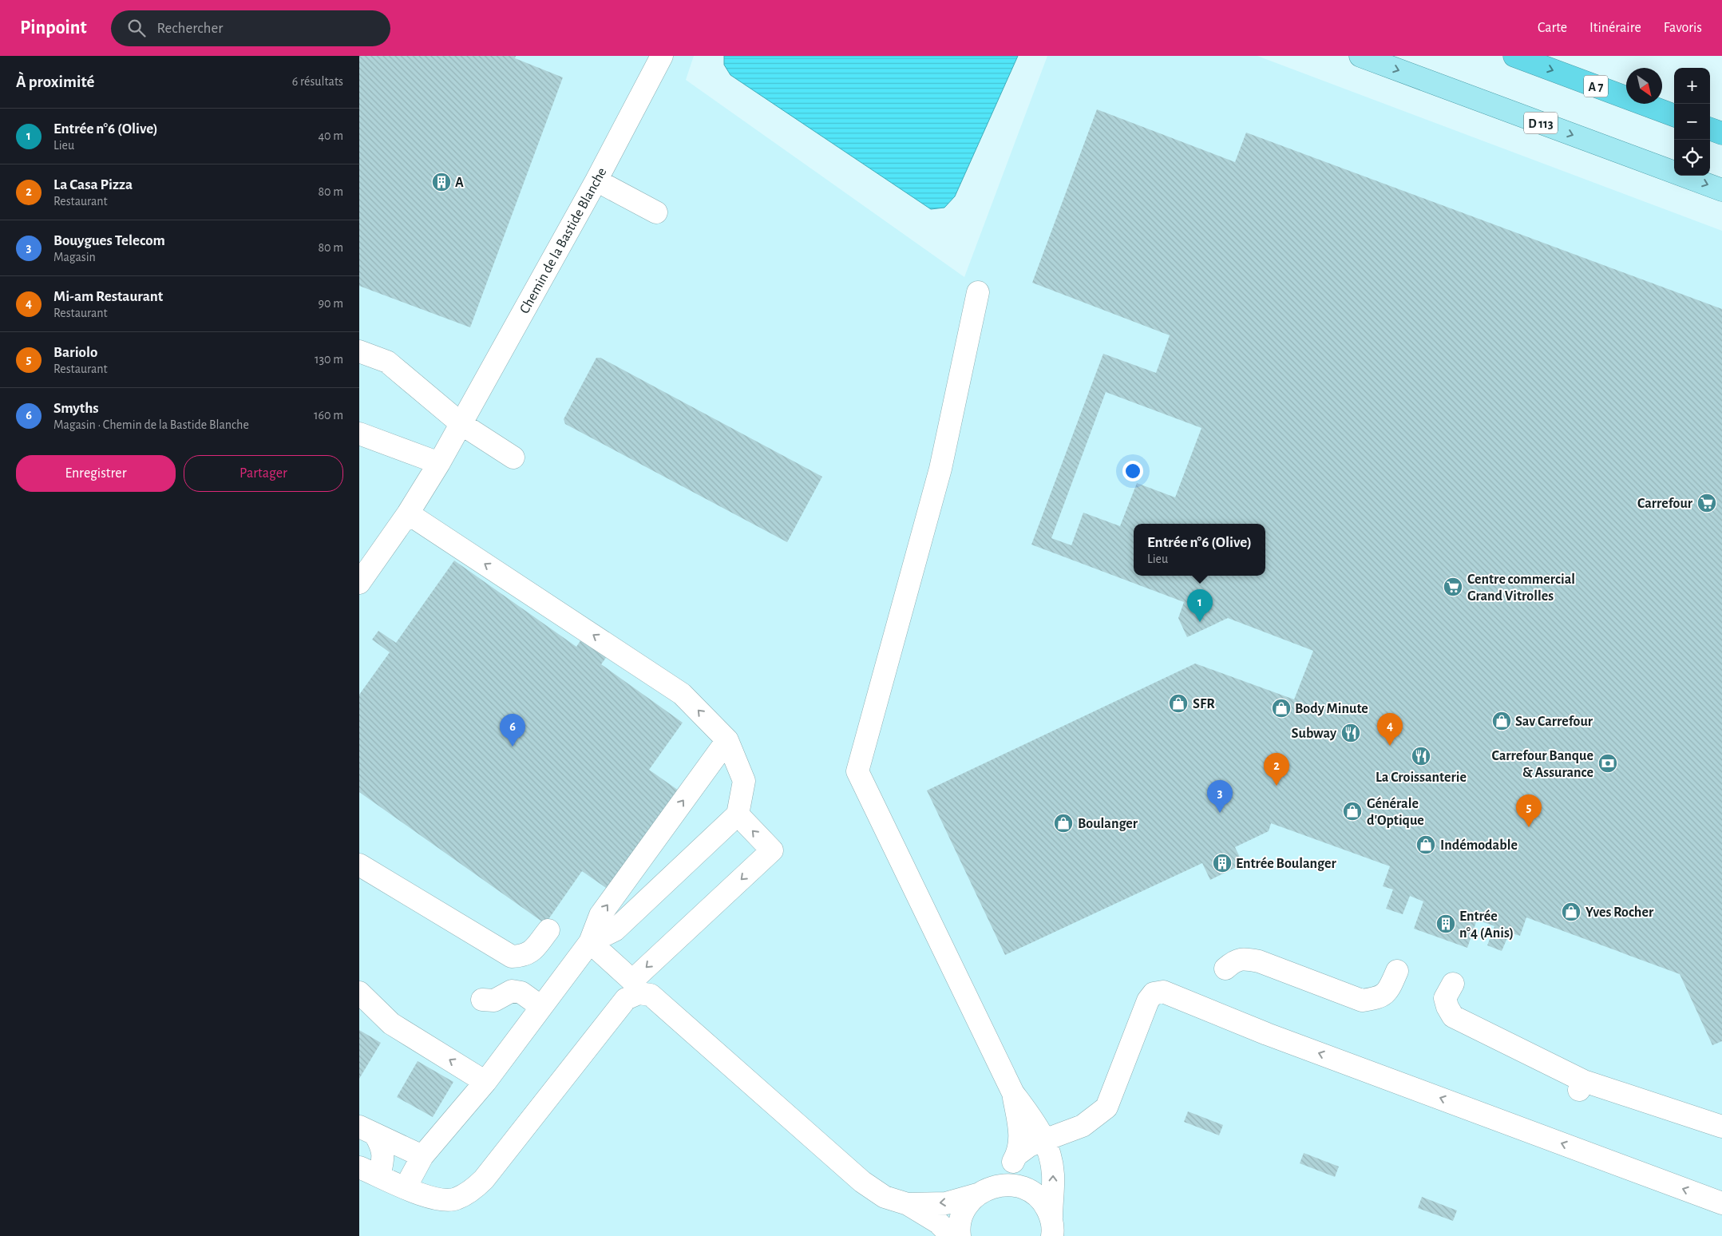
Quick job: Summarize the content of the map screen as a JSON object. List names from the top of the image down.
{
  "streets": {
    "highway": ["A 7"],
    "main road": ["D 113"],
    "street": ["Chemin de la Bastide Blanche"]
  },
  "places": {
    "building": ["A", "Entrée Boulanger", "Entrée n°4 (Anis)"],
    "supermarket": ["Carrefour", "Centre commercial Grand Vitrolles"],
    "shop": [
      "SFR",
      "Body Minute",
      "Sav Carrefour",
      "Générale d'Optique",
      "Boulanger",
      "Indémodable",
      "Yves Rocher"
    ],
    "restaurant": ["Subway", "La Croissanterie"],
    "bank": ["Carrefour Banque & Assurance"]
  },
  "north": "bottom right",
  "page": {
    "header": "Pinpoint",
    "search": "Rechercher",
    "nav": ["Carte", "Itinéraire", "Favoris"],
    "heading": ["À proximité", "6 résultats"],
    "map_buttons": ["+", "−"],
    "list": [
      {
        "mark": "1",
        "name": "Entrée n°6 (Olive)",
        "note": "Lieu",
        "value": "40 m"
      },
      {
        "mark": "2",
        "name": "La Casa Pizza",
        "note": "Restaurant",
        "value": "80 m"
      },
      {
        "mark": "3",
        "name": "Bouygues Telecom",
        "note": "Magasin",
        "value": "80 m"
      },
      {
        "mark": "4",
        "name": "Mi-am Restaurant",
        "note": "Restaurant",
        "value": "90 m"
      },
      {
        "mark": "5",
        "name": "Bariolo",
        "note": "Restaurant",
        "value": "130 m"
      },
      {
        "mark": "6",
        "name": "Smyths",
        "note": "Magasin · Chemin de la Bastide Blanche",
        "value": "160 m"
      }
    ],
    "buttons": ["Enregistrer", "Partager"],
    "popup": ["Entrée n°6 (Olive)", "Lieu"],
    "pins": [
      "1",
      "4",
      "6",
      "2",
      "3",
      "5"
    ]
  }
}
